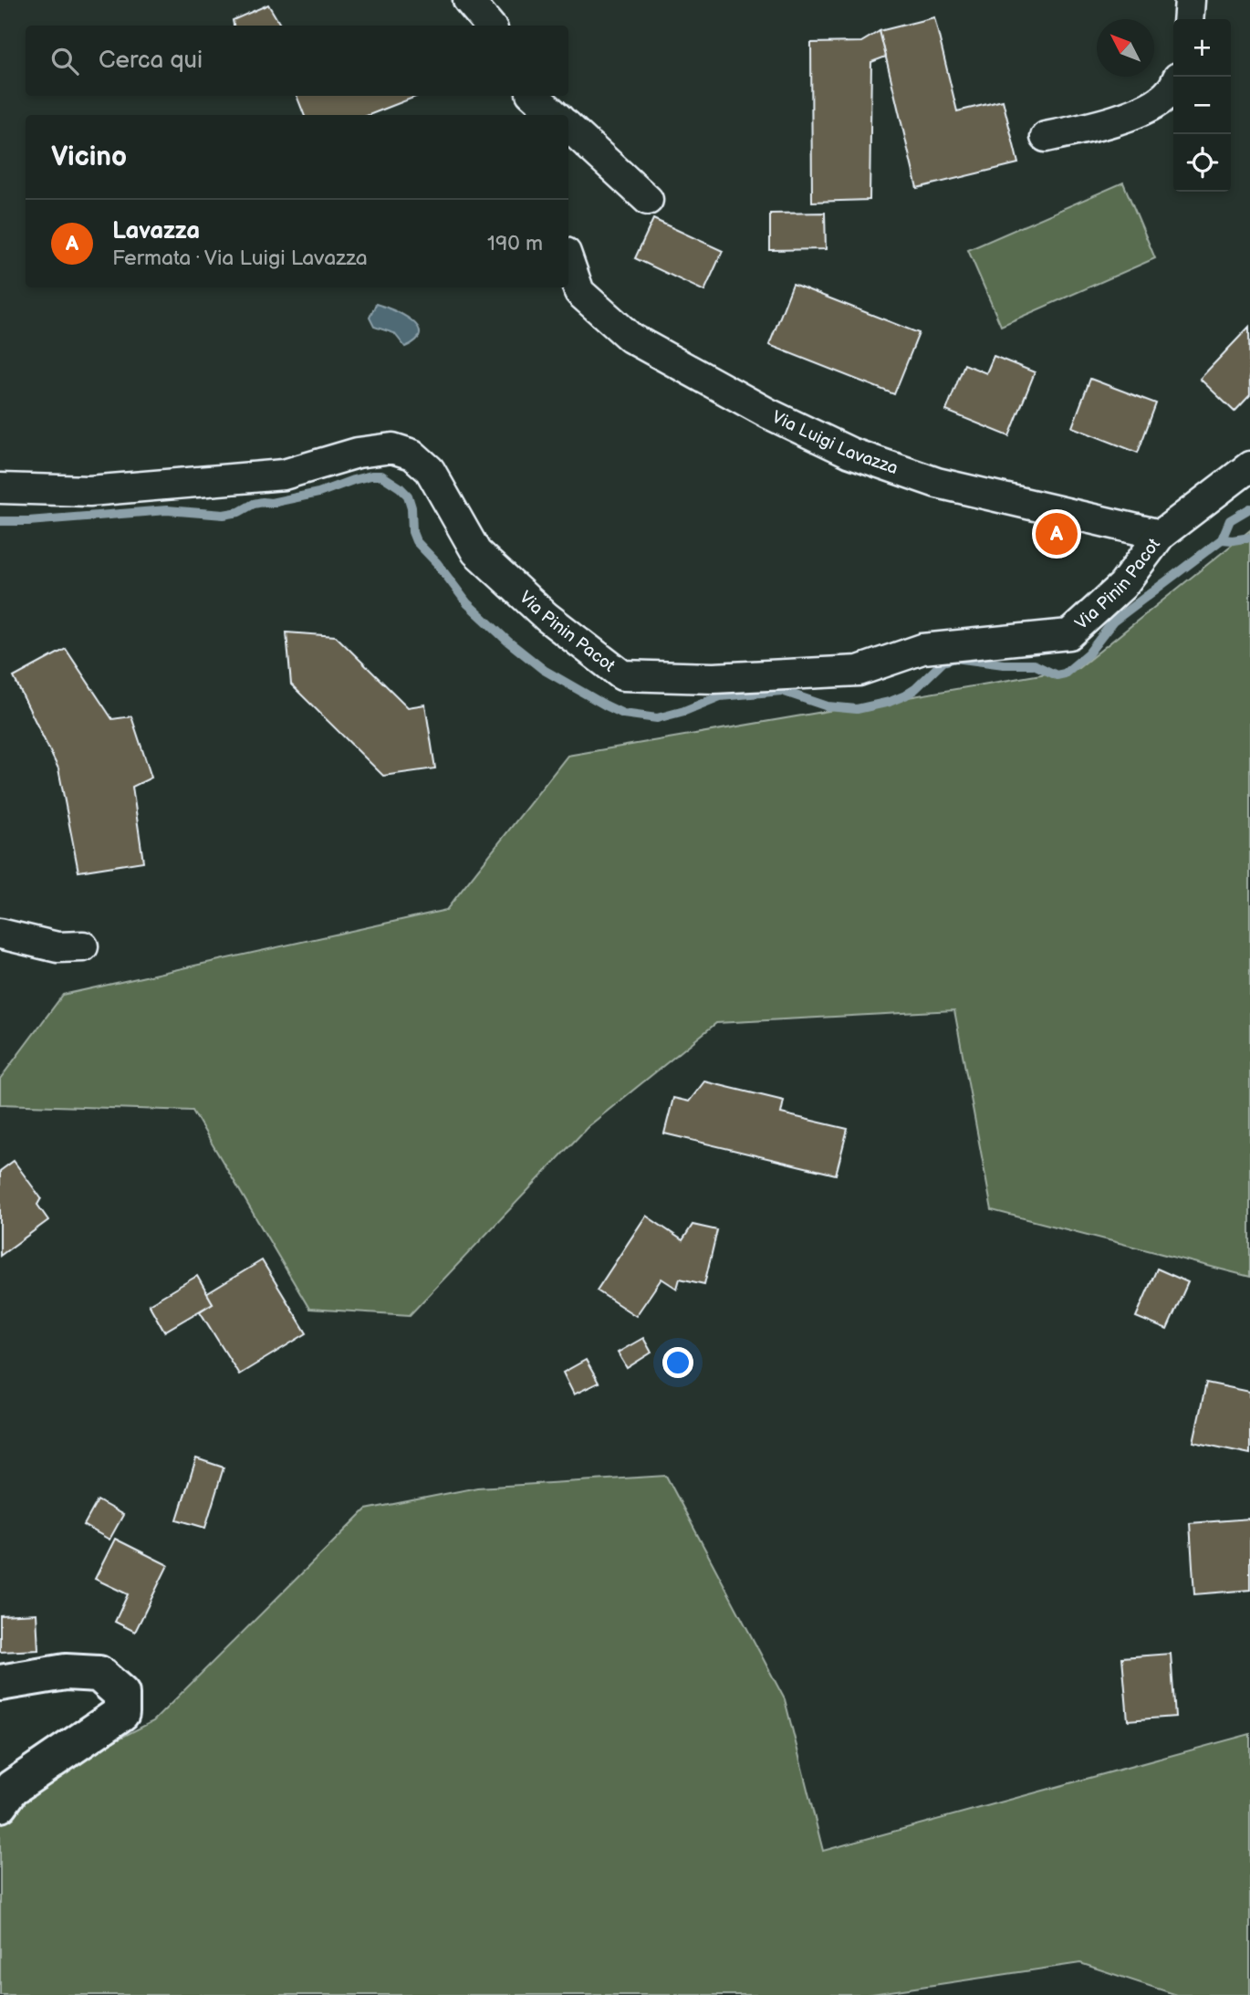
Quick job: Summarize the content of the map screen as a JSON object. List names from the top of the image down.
{
  "streets": {
    "street": ["Via Luigi Lavazza", "Via Pinin Pacot"]
  },
  "crossings": [
    ["Via Luigi Lavazza", "Via Pinin Pacot"]
  ],
  "north": "top left",
  "page": {
    "map_buttons": ["+", "−"],
    "search": "Cerca qui",
    "heading": "Vicino",
    "list": [
      {
        "mark": "A",
        "name": "Lavazza",
        "note": "Fermata · Via Luigi Lavazza",
        "value": "190 m"
      }
    ],
    "pins": "A"
  }
}
